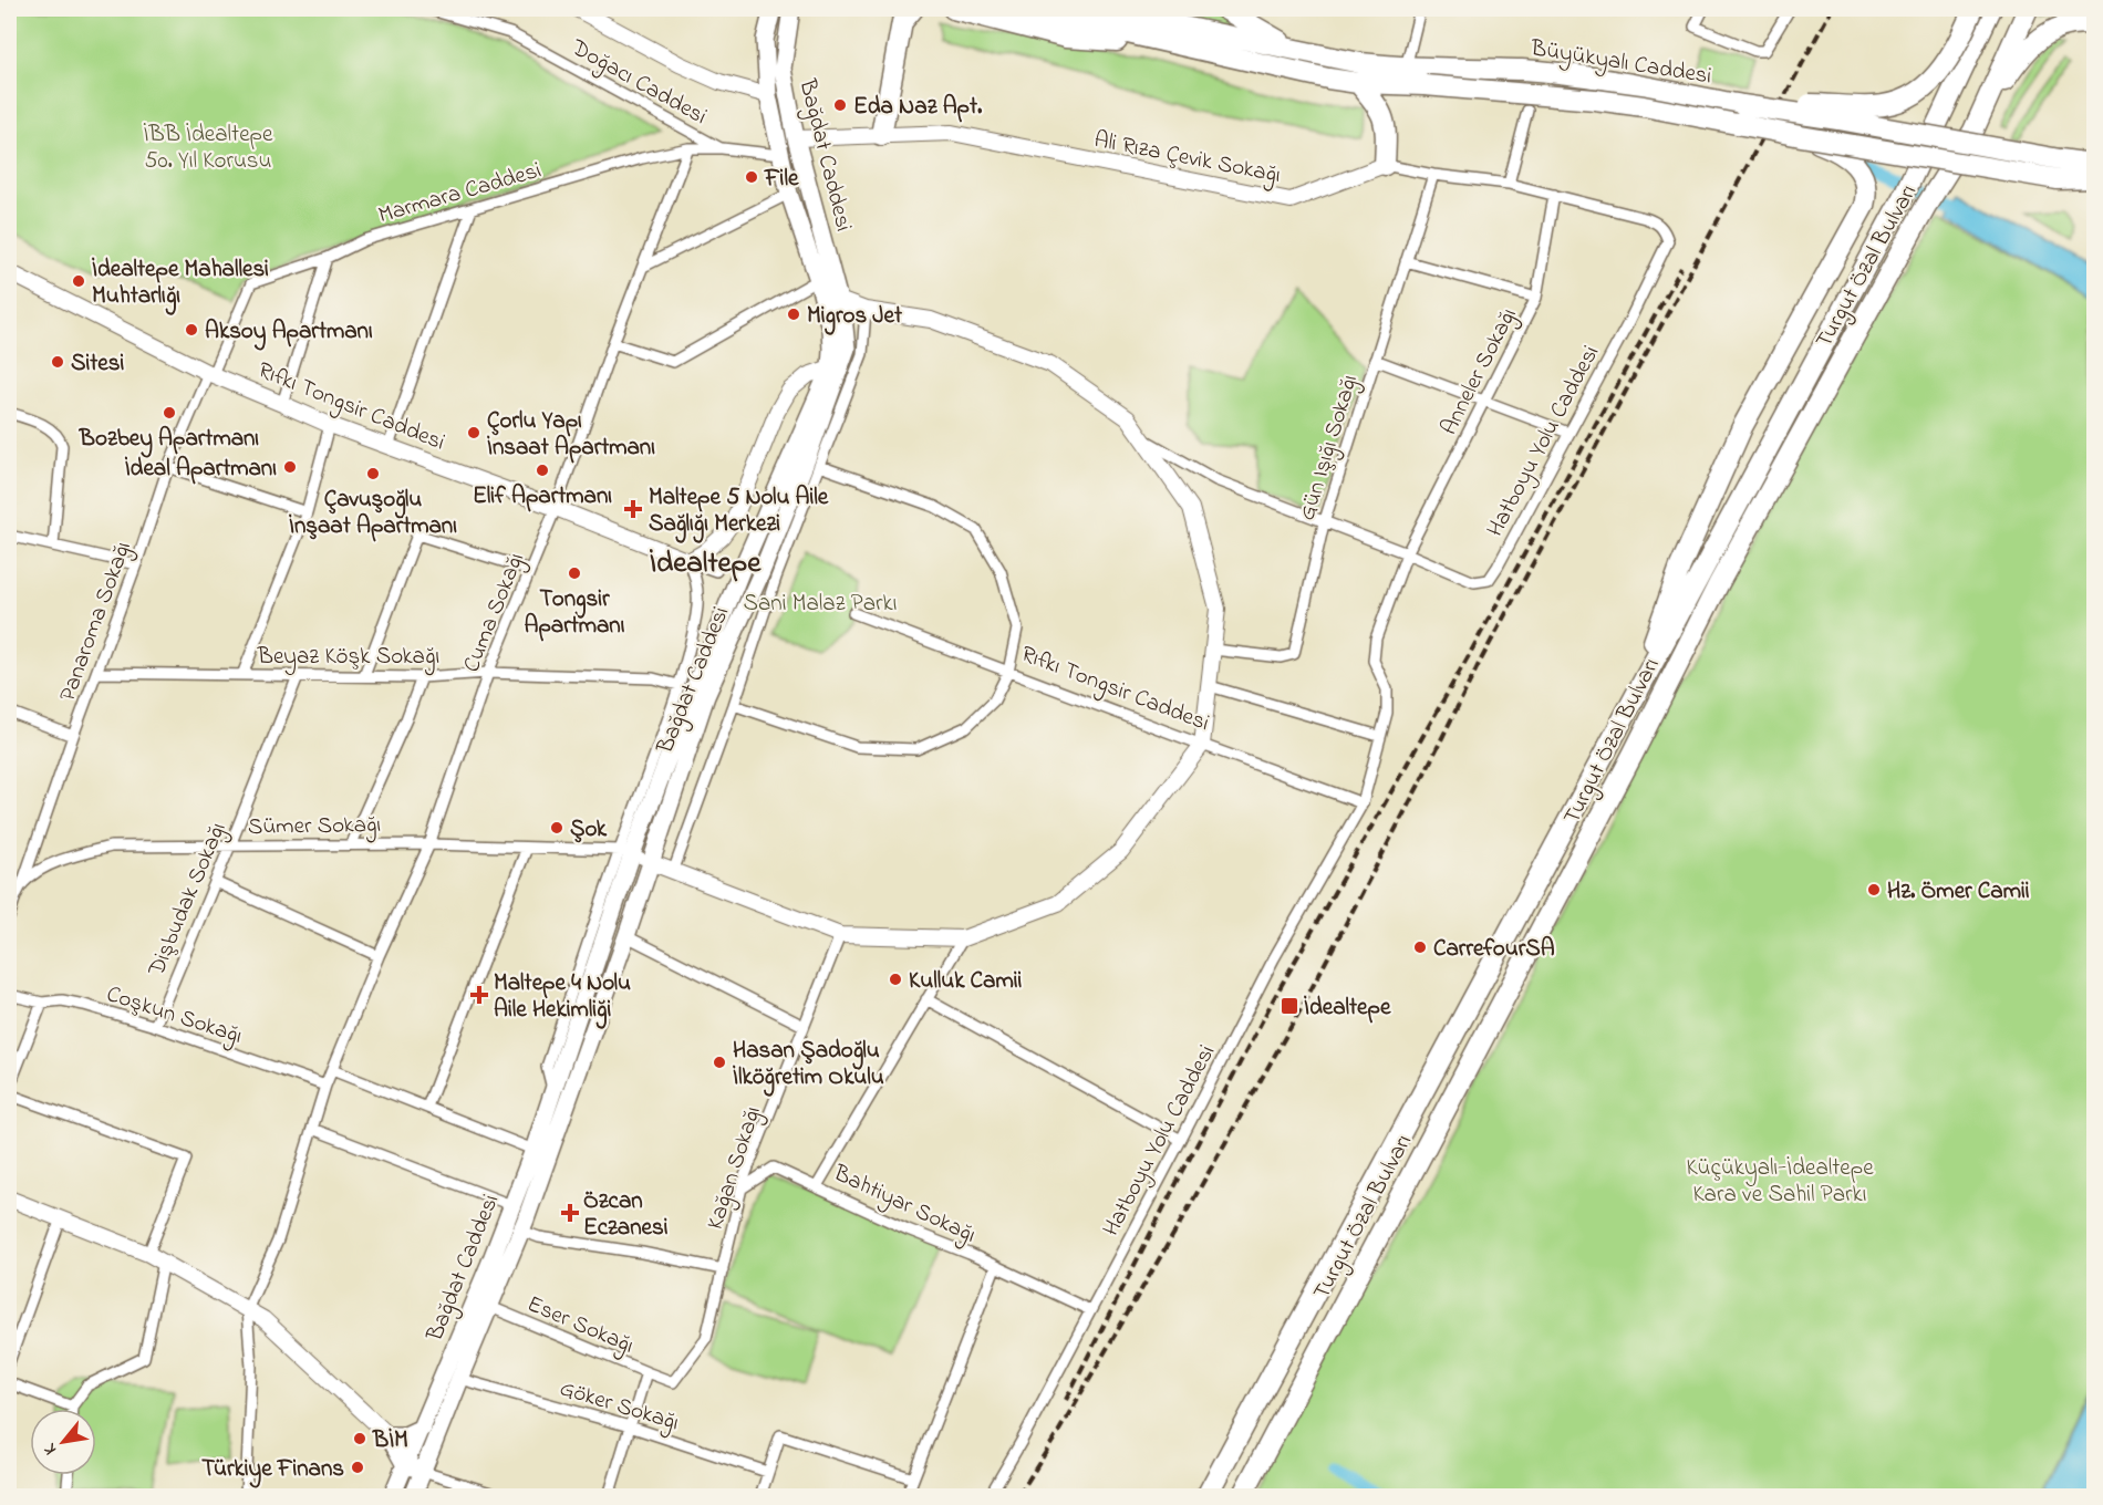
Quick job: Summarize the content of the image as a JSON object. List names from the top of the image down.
{
  "streets": {
    "highway": ["Büyükyalı Caddesi", "Turgut Özal Bulvarı"],
    "main road": ["Bağdat Caddesi"],
    "street": [
      "Doğacı Caddesi",
      "Ali Rıza Çevik Sokağı",
      "Marmara Caddesi",
      "Anneler Sokağı",
      "Rıfkı Tongsir Caddesi",
      "Hatboyu Yolu Caddesi",
      "Gün Işığı Sokağı",
      "Cuma Sokağı",
      "Panaroma Sokağı",
      "Beyaz Köşk Sokağı",
      "Sümer Sokağı",
      "Dişbudak Sokağı",
      "Coşkun Sokağı",
      "Kağan Sokağı",
      "Bahtiyar Sokağı",
      "Eser Sokağı",
      "Göker Sokağı"
    ]
  },
  "crossings": [
    ["Doğacı Caddesi", "Marmara Caddesi"],
    ["Bağdat Caddesi", "Ali Rıza Çevik Sokağı"],
    ["Bağdat Caddesi", "Marmara Caddesi"],
    ["Bağdat Caddesi", "Sümer Sokağı"],
    ["Bağdat Caddesi", "Eser Sokağı"],
    ["Bağdat Caddesi", "Göker Sokağı"],
    ["Marmara Caddesi", "Rıfkı Tongsir Caddesi"],
    ["Marmara Caddesi", "Cuma Sokağı"],
    ["Marmara Caddesi", "Panaroma Sokağı"],
    ["Anneler Sokağı", "Hatboyu Yolu Caddesi"],
    ["Rıfkı Tongsir Caddesi", "Hatboyu Yolu Caddesi"],
    ["Rıfkı Tongsir Caddesi", "Cuma Sokağı"],
    ["Rıfkı Tongsir Caddesi", "Panaroma Sokağı"],
    ["Hatboyu Yolu Caddesi", "Bahtiyar Sokağı"],
    ["Cuma Sokağı", "Beyaz Köşk Sokağı"],
    ["Cuma Sokağı", "Sümer Sokağı"],
    ["Cuma Sokağı", "Coşkun Sokağı"],
    ["Panaroma Sokağı", "Beyaz Köşk Sokağı"],
    ["Panaroma Sokağı", "Sümer Sokağı"],
    ["Beyaz Köşk Sokağı", "Dişbudak Sokağı"],
    ["Sümer Sokağı", "Dişbudak Sokağı"],
    ["Dişbudak Sokağı", "Coşkun Sokağı"],
    ["Kağan Sokağı", "Eser Sokağı"],
    ["Eser Sokağı", "Göker Sokağı"]
  ],
  "districts": ["İdealtepe"],
  "parks": ["İBB İdealtepe 50. Yıl Korusu", "Sani Malaz Parkı", "Küçükyalı-İdealtepe Kara ve Sahil Parkı"],
  "places": {
    "other": [
      "Eda Naz Apt.",
      "File",
      "İdealtepe Mahallesi Muhtarlığı",
      "Migros Jet",
      "Aksoy Apartmanı",
      "Sitesi",
      "Bozbey Apartmanı",
      "Çorlu Yapı İnsaat Apartmanı",
      "İdeal Apartmanı",
      "Elif Apartmanı",
      "Çavuşoğlu İnşaat Apartmanı",
      "Tongsir Apartmanı",
      "Şok",
      "Hz. Ömer Camii",
      "CarrefourSA",
      "Kulluk Camii",
      "Hasan Şadoğlu İlköğretim Okulu",
      "BİM",
      "Türkiye Finans"
    ],
    "health": ["Maltepe 5 Nolu Aile Sağlığı Merkezi", "Maltepe 4 Nolu Aile Hekimliği", "Özcan Eczanesi"],
    "transit": ["İdealtepe"]
  },
  "north": "bottom left"
}
